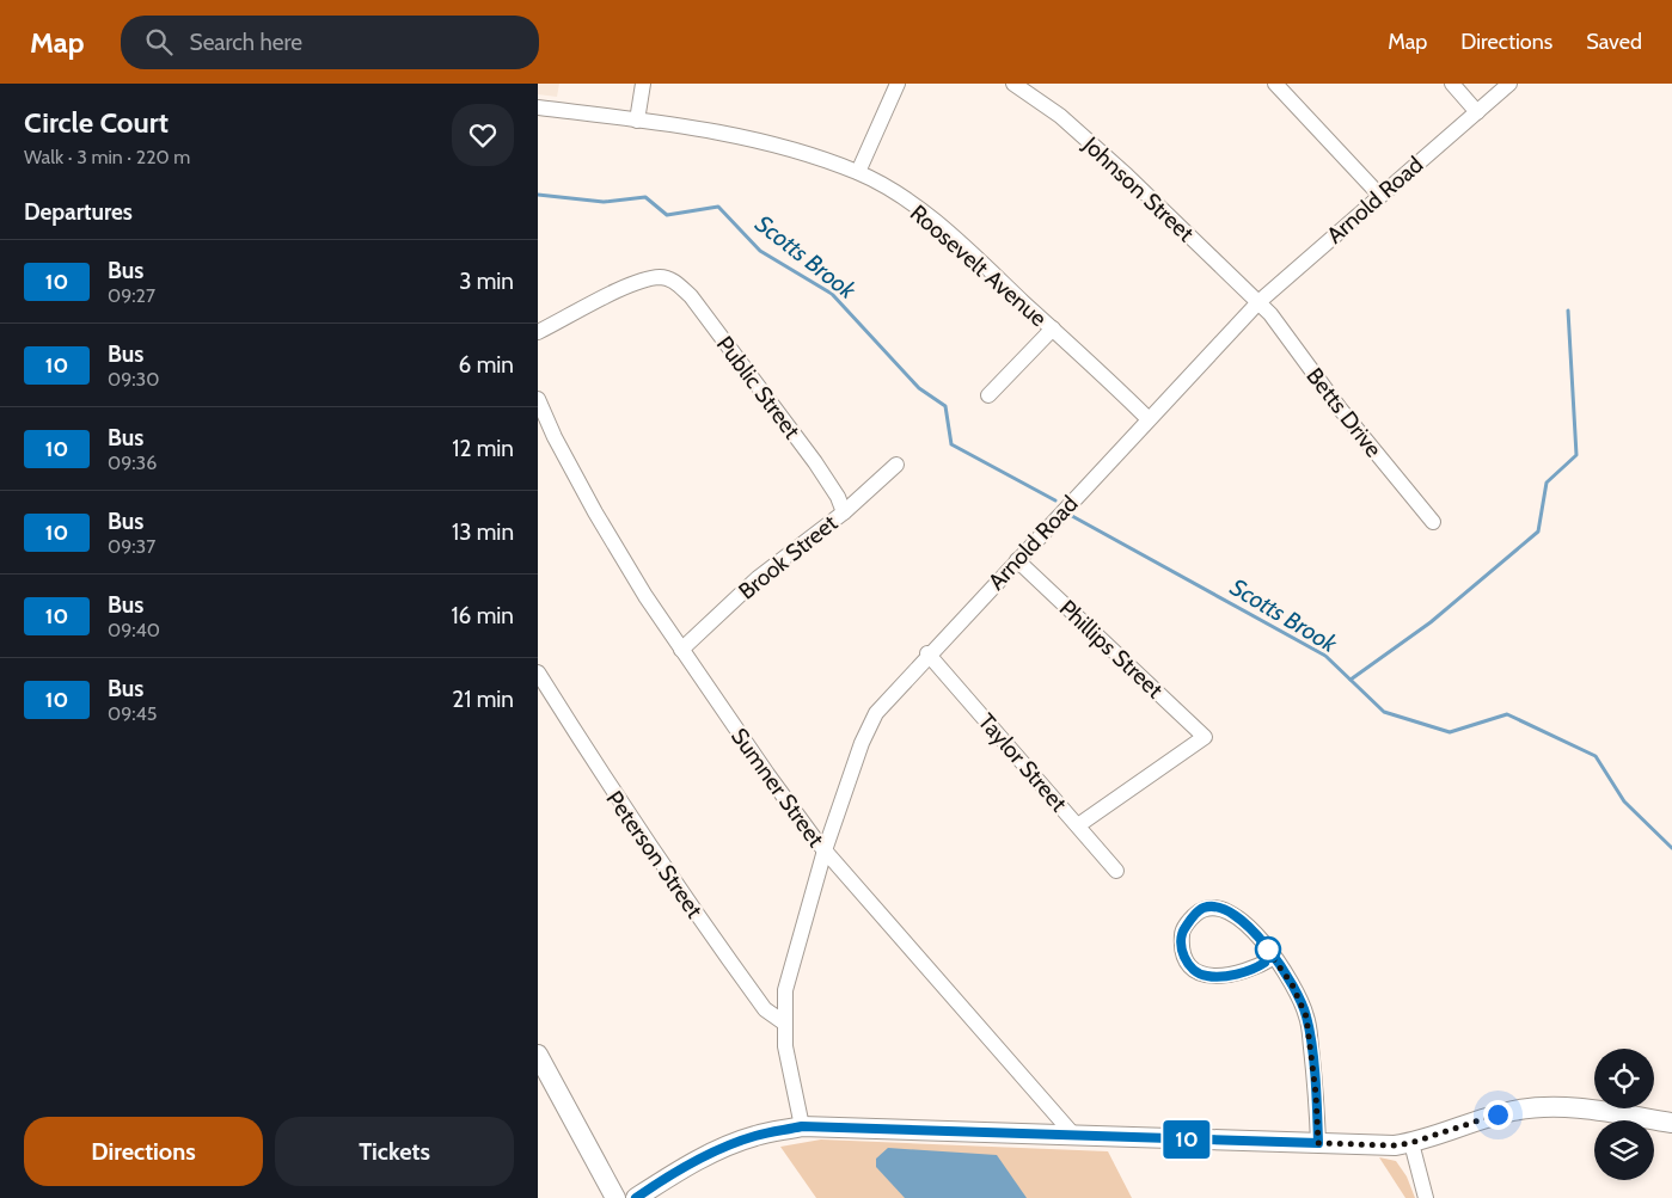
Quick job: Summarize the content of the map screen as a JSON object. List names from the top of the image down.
{
  "streets": {
    "street": [
      "Johnson Street",
      "Arnold Road",
      "Roosevelt Avenue",
      "Public Street",
      "Betts Drive",
      "Brook Street",
      "Phillips Street",
      "Taylor Street",
      "Sumner Street",
      "Peterson Street"
    ]
  },
  "crossings": [
    ["Johnson Street", "Arnold Road"],
    ["Johnson Street", "Betts Drive"],
    ["Arnold Road", "Roosevelt Avenue"],
    ["Arnold Road", "Betts Drive"],
    ["Arnold Road", "Phillips Street"],
    ["Arnold Road", "Taylor Street"],
    ["Arnold Road", "Sumner Street"],
    ["Arnold Road", "Peterson Street"],
    ["Public Street", "Brook Street"],
    ["Brook Street", "Sumner Street"],
    ["Phillips Street", "Taylor Street"]
  ],
  "water": ["Scotts Brook"],
  "lines": ["bus line 10"],
  "page": {
    "header": "Map",
    "search": "Search here",
    "nav": ["Map", "Directions", "Saved"],
    "heading": [
      ["Circle Court", "Walk · 3 min · 220 m"],
      "Departures"
    ],
    "on_map": "10",
    "list": [
      {
        "mark": "10",
        "name": "Bus",
        "note": "09:27",
        "value": "3 min"
      },
      {
        "mark": "10",
        "name": "Bus",
        "note": "09:30",
        "value": "6 min"
      },
      {
        "mark": "10",
        "name": "Bus",
        "note": "09:36",
        "value": "12 min"
      },
      {
        "mark": "10",
        "name": "Bus",
        "note": "09:37",
        "value": "13 min"
      },
      {
        "mark": "10",
        "name": "Bus",
        "note": "09:40",
        "value": "16 min"
      },
      {
        "mark": "10",
        "name": "Bus",
        "note": "09:45",
        "value": "21 min"
      }
    ],
    "buttons": ["Directions", "Tickets"]
  }
}
